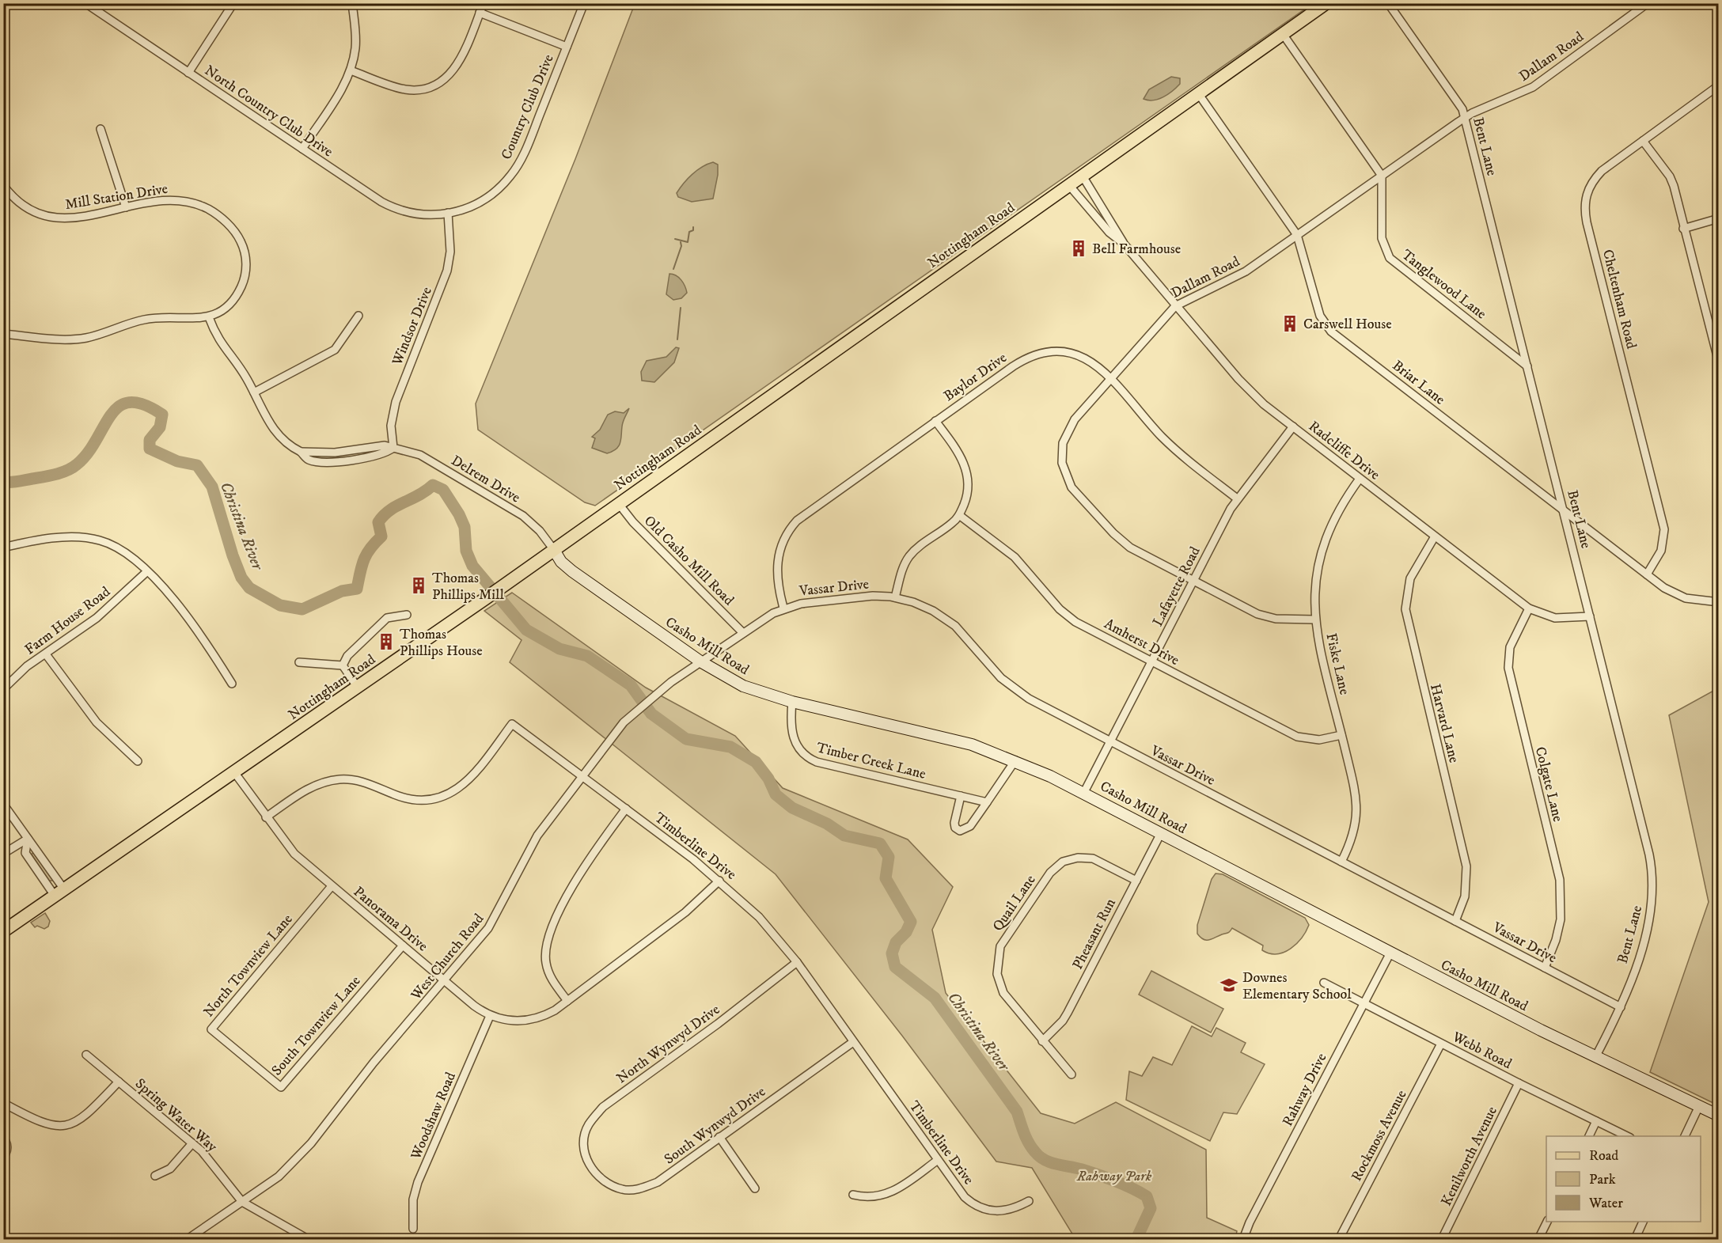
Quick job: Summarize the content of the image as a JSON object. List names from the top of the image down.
{
  "streets": {
    "main road": ["Nottingham Road"],
    "street": [
      "Dallam Road",
      "Country Club Drive",
      "North Country Club Drive",
      "Bent Lane",
      "Mill Station Drive",
      "Tanglewood Lane",
      "Cheltenham Road",
      "Windsor Drive",
      "Baylor Drive",
      "Briar Lane",
      "Radcliffe Drive",
      "Delrem Drive",
      "Old Casho Mill Road",
      "Lafayette Road",
      "Vassar Drive",
      "Farm House Road",
      "Amherst Drive",
      "Casho Mill Road",
      "Fiske Lane",
      "Harvard Lane",
      "Timber Creek Lane",
      "Colgate Lane",
      "Timberline Drive",
      "Quail Lane",
      "Panorama Drive",
      "Pheasant Run",
      "West Church Road",
      "North Townview Lane",
      "South Townview Lane",
      "North Wynwyd Drive",
      "Webb Road",
      "Rahway Drive",
      "Spring Water Way",
      "Woodshaw Road",
      "South Wynwyd Drive",
      "Rockmoss Avenue",
      "Kenilworth Avenue"
    ]
  },
  "crossings": [
    ["Dallam Road", "Bent Lane"],
    ["Dallam Road", "Tanglewood Lane"],
    ["Dallam Road", "Baylor Drive"],
    ["Dallam Road", "Briar Lane"],
    ["Dallam Road", "Radcliffe Drive"],
    ["Dallam Road", "Lafayette Road"],
    ["Dallam Road", "Fiske Lane"],
    ["Country Club Drive", "North Country Club Drive"],
    ["Country Club Drive", "Windsor Drive"],
    ["North Country Club Drive", "Windsor Drive"],
    ["Bent Lane", "Tanglewood Lane"],
    ["Bent Lane", "Briar Lane"],
    ["Bent Lane", "Radcliffe Drive"],
    ["Bent Lane", "Vassar Drive"],
    ["Bent Lane", "Casho Mill Road"],
    ["Nottingham Road", "Briar Lane"],
    ["Nottingham Road", "Radcliffe Drive"],
    ["Nottingham Road", "Delrem Drive"],
    ["Nottingham Road", "Old Casho Mill Road"],
    ["Nottingham Road", "Casho Mill Road"],
    ["Nottingham Road", "Panorama Drive"],
    ["Cheltenham Road", "Briar Lane"],
    ["Windsor Drive", "Delrem Drive"],
    ["Baylor Drive", "Lafayette Road"],
    ["Baylor Drive", "Vassar Drive"],
    ["Radcliffe Drive", "Lafayette Road"],
    ["Radcliffe Drive", "Fiske Lane"],
    ["Radcliffe Drive", "Harvard Lane"],
    ["Radcliffe Drive", "Colgate Lane"],
    ["Delrem Drive", "Casho Mill Road"],
    ["Old Casho Mill Road", "Vassar Drive"],
    ["Old Casho Mill Road", "West Church Road"],
    ["Lafayette Road", "Vassar Drive"],
    ["Lafayette Road", "Amherst Drive"],
    ["Lafayette Road", "Casho Mill Road"],
    ["Vassar Drive", "Fiske Lane"],
    ["Vassar Drive", "Harvard Lane"],
    ["Vassar Drive", "Colgate Lane"],
    ["Vassar Drive", "West Church Road"],
    ["Amherst Drive", "Fiske Lane"],
    ["Casho Mill Road", "Timber Creek Lane"],
    ["Casho Mill Road", "Pheasant Run"],
    ["Casho Mill Road", "West Church Road"],
    ["Casho Mill Road", "Rahway Drive"],
    ["Timberline Drive", "Panorama Drive"],
    ["Timberline Drive", "West Church Road"],
    ["Timberline Drive", "North Wynwyd Drive"],
    ["Timberline Drive", "South Wynwyd Drive"],
    ["Quail Lane", "Pheasant Run"],
    ["Panorama Drive", "West Church Road"],
    ["Panorama Drive", "North Townview Lane"],
    ["Panorama Drive", "South Townview Lane"],
    ["Panorama Drive", "Woodshaw Road"],
    ["West Church Road", "Spring Water Way"],
    ["North Townview Lane", "South Townview Lane"],
    ["North Wynwyd Drive", "South Wynwyd Drive"],
    ["Webb Road", "Rahway Drive"],
    ["Webb Road", "Rockmoss Avenue"],
    ["Webb Road", "Kenilworth Avenue"]
  ],
  "water": ["Christina River"],
  "parks": ["Rahway Park"],
  "places": {
    "building": [
      "Bell Farmhouse",
      "Carswell House",
      "Thomas Phillips Mill",
      "Thomas Phillips House"
    ],
    "school or university": ["Downes Elementary School"]
  },
  "legend": ["Road", "Park", "Water"]
}
